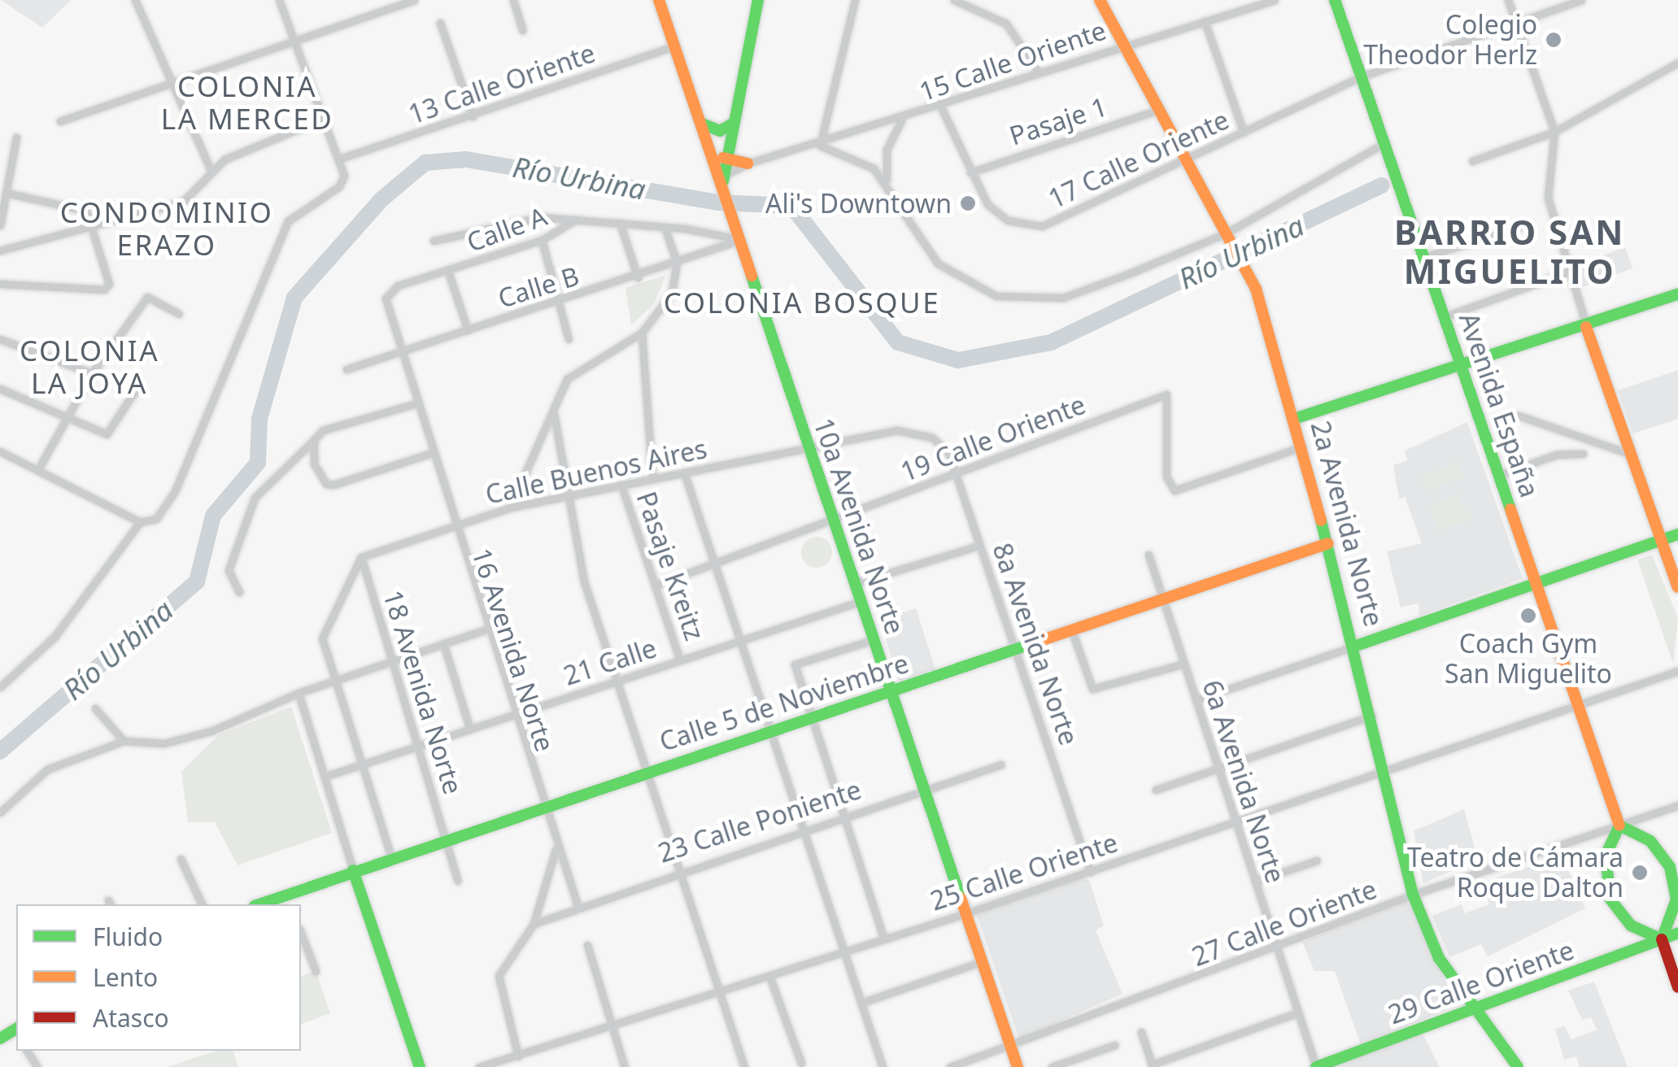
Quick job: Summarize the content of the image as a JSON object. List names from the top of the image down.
{
  "streets": {
    "main road": [
      "Avenida España",
      "2a Avenida Norte",
      "10a Avenida Norte",
      "Calle 5 de Noviembre",
      "29 Calle Oriente"
    ],
    "street": [
      "15 Calle Oriente",
      "13 Calle Oriente",
      "Pasaje 1",
      "17 Calle Oriente",
      "Calle A",
      "Calle B",
      "19 Calle Oriente",
      "Calle Buenos Aires",
      "Pasaje Kreitz",
      "8a Avenida Norte",
      "16 Avenida Norte",
      "21 Calle",
      "18 Avenida Norte",
      "6a Avenida Norte",
      "23 Calle Poniente",
      "25 Calle Oriente",
      "27 Calle Oriente"
    ]
  },
  "crossings": [
    ["15 Calle Oriente", "17 Calle Oriente"],
    ["15 Calle Oriente", "2a Avenida Norte"],
    ["15 Calle Oriente", "10a Avenida Norte"],
    ["13 Calle Oriente", "10a Avenida Norte"],
    ["Pasaje 1", "17 Calle Oriente"],
    ["Pasaje 1", "2a Avenida Norte"],
    ["17 Calle Oriente", "Avenida España"],
    ["17 Calle Oriente", "2a Avenida Norte"],
    ["Calle A", "16 Avenida Norte"],
    ["Calle B", "10a Avenida Norte"],
    ["Calle B", "16 Avenida Norte"],
    ["Avenida España", "25 Calle Oriente"],
    ["Avenida España", "27 Calle Oriente"],
    ["19 Calle Oriente", "2a Avenida Norte"],
    ["19 Calle Oriente", "10a Avenida Norte"],
    ["19 Calle Oriente", "Pasaje Kreitz"],
    ["19 Calle Oriente", "8a Avenida Norte"],
    ["Calle Buenos Aires", "10a Avenida Norte"],
    ["Calle Buenos Aires", "Pasaje Kreitz"],
    ["Calle Buenos Aires", "8a Avenida Norte"],
    ["Calle Buenos Aires", "16 Avenida Norte"],
    ["Calle Buenos Aires", "18 Avenida Norte"],
    ["2a Avenida Norte", "Calle 5 de Noviembre"],
    ["2a Avenida Norte", "25 Calle Oriente"],
    ["2a Avenida Norte", "27 Calle Oriente"],
    ["2a Avenida Norte", "29 Calle Oriente"],
    ["10a Avenida Norte", "21 Calle"],
    ["10a Avenida Norte", "Calle 5 de Noviembre"],
    ["10a Avenida Norte", "23 Calle Poniente"],
    ["10a Avenida Norte", "25 Calle Oriente"],
    ["10a Avenida Norte", "27 Calle Oriente"],
    ["Pasaje Kreitz", "21 Calle"],
    ["8a Avenida Norte", "Calle 5 de Noviembre"],
    ["8a Avenida Norte", "25 Calle Oriente"],
    ["16 Avenida Norte", "21 Calle"],
    ["16 Avenida Norte", "Calle 5 de Noviembre"],
    ["16 Avenida Norte", "23 Calle Poniente"],
    ["21 Calle", "18 Avenida Norte"],
    ["18 Avenida Norte", "Calle 5 de Noviembre"],
    ["Calle 5 de Noviembre", "6a Avenida Norte"],
    ["6a Avenida Norte", "25 Calle Oriente"],
    ["6a Avenida Norte", "27 Calle Oriente"],
    ["6a Avenida Norte", "29 Calle Oriente"]
  ],
  "districts": [
    "COLONIA LA MERCED",
    "CONDOMINIO ERAZO",
    "BARRIO SAN MIGUELITO",
    "COLONIA BOSQUE",
    "COLONIA LA JOYA"
  ],
  "water": ["Río Urbina"],
  "places": [
    "Colegio Theodor Herlz",
    "Ali's Downtown",
    "Coach Gym San Miguelito",
    "Teatro de Cámara Roque Dalton"
  ],
  "legend": ["Fluido", "Lento", "Atasco"]
}
